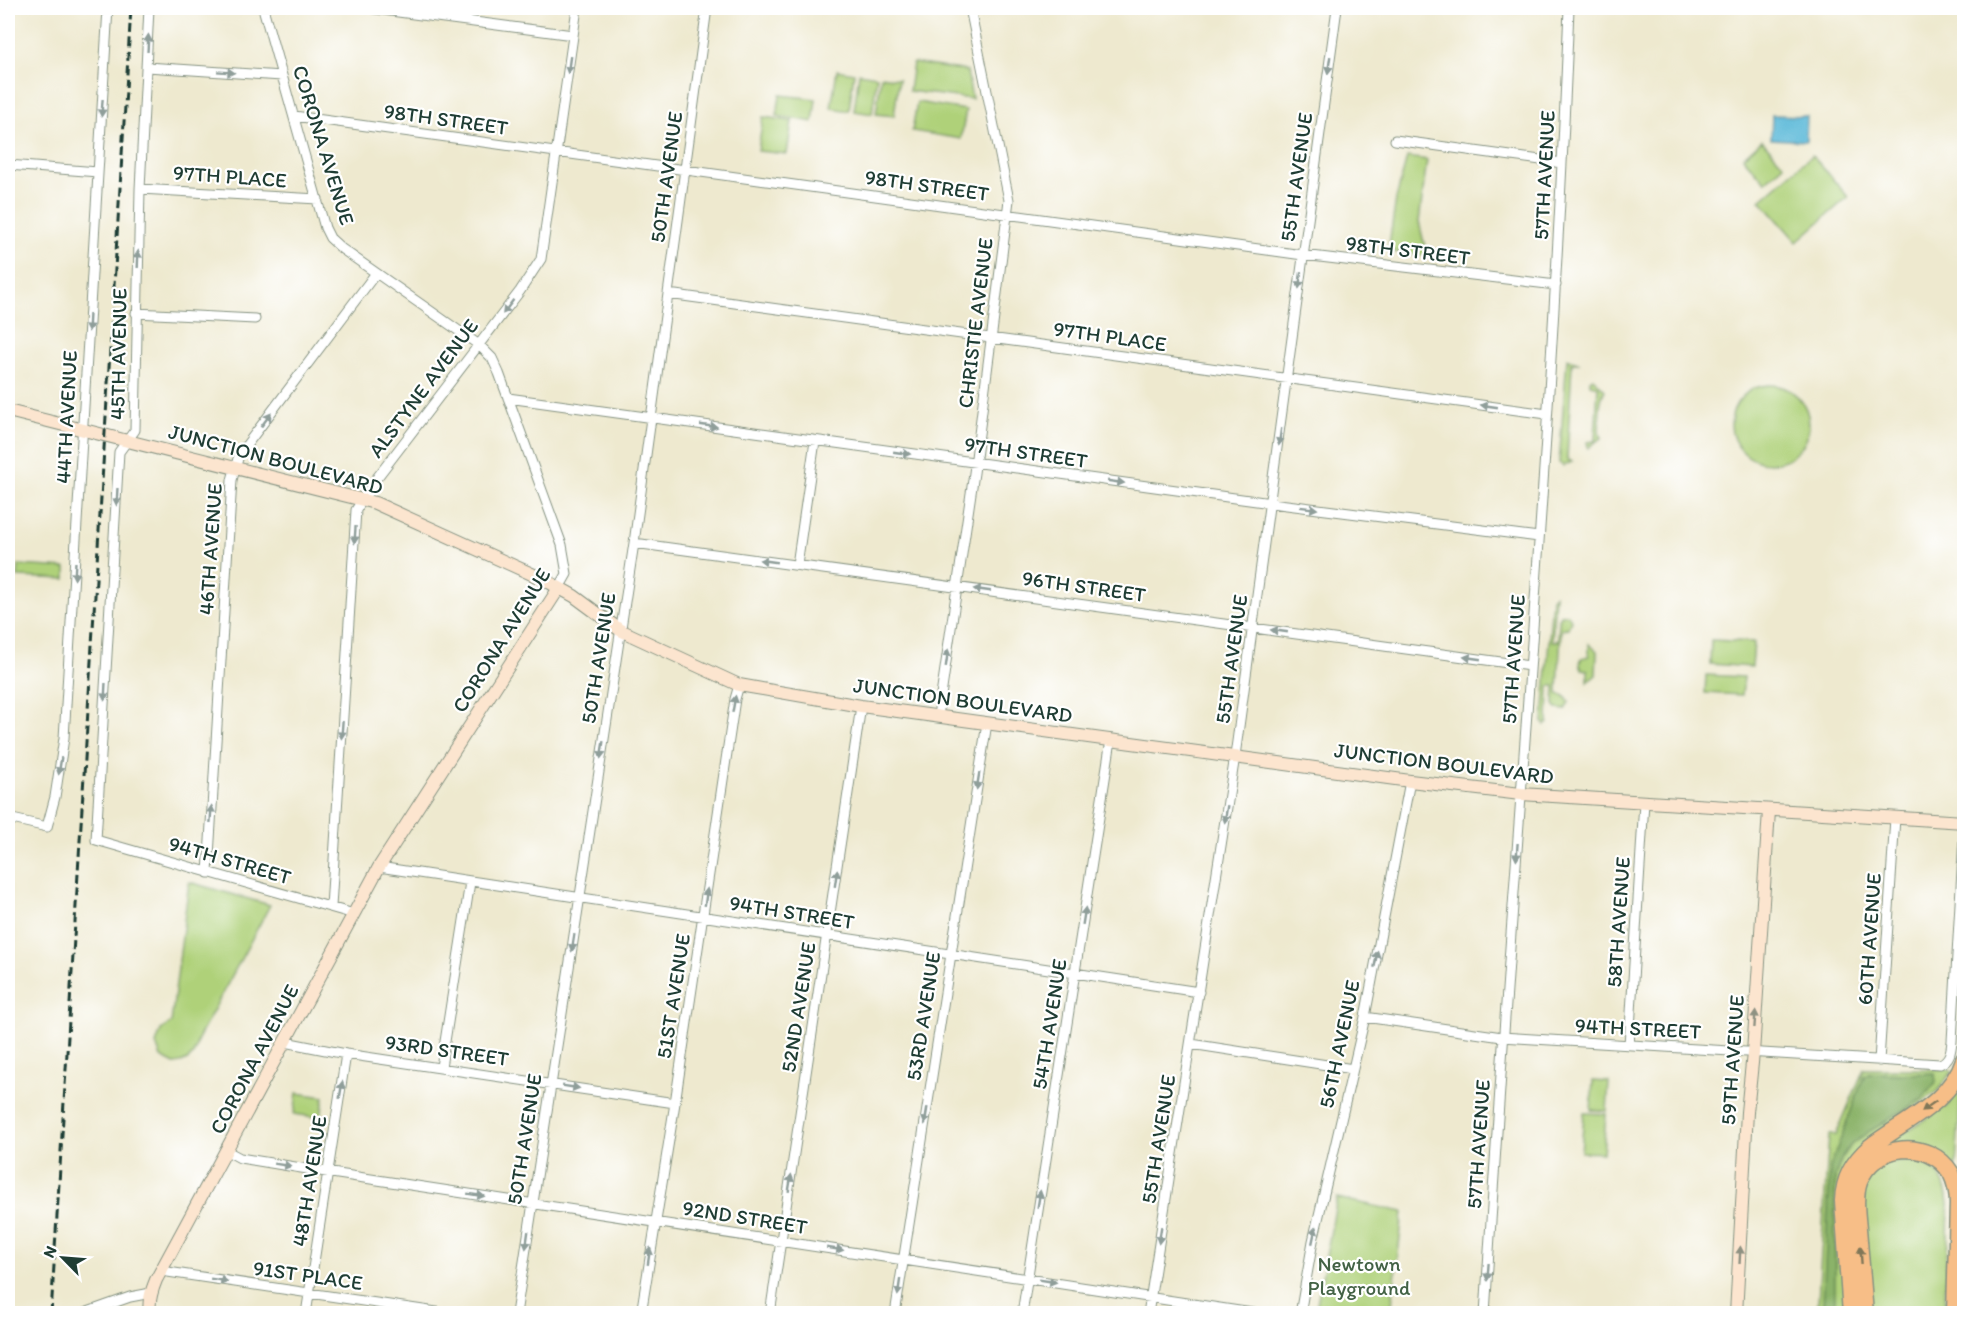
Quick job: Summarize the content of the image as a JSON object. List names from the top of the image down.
{
  "streets": {
    "main road": ["CORONA AVENUE", "JUNCTION BOULEVARD", "59TH AVENUE"],
    "street": [
      "98TH STREET",
      "57TH AVENUE",
      "97TH PLACE",
      "50TH AVENUE",
      "55TH AVENUE",
      "CHRISTIE AVENUE",
      "45TH AVENUE",
      "ALSTYNE AVENUE",
      "44TH AVENUE",
      "97TH STREET",
      "46TH AVENUE",
      "96TH STREET",
      "94TH STREET",
      "58TH AVENUE",
      "60TH AVENUE",
      "51ST AVENUE",
      "52ND AVENUE",
      "53RD AVENUE",
      "54TH AVENUE",
      "56TH AVENUE",
      "93RD STREET",
      "48TH AVENUE",
      "92ND STREET",
      "91ST PLACE"
    ]
  },
  "crossings": [
    ["98TH STREET", "CORONA AVENUE"],
    ["98TH STREET", "57TH AVENUE"],
    ["98TH STREET", "50TH AVENUE"],
    ["98TH STREET", "55TH AVENUE"],
    ["98TH STREET", "CHRISTIE AVENUE"],
    ["98TH STREET", "ALSTYNE AVENUE"],
    ["CORONA AVENUE", "97TH PLACE"],
    ["CORONA AVENUE", "ALSTYNE AVENUE"],
    ["CORONA AVENUE", "97TH STREET"],
    ["CORONA AVENUE", "JUNCTION BOULEVARD"],
    ["CORONA AVENUE", "46TH AVENUE"],
    ["CORONA AVENUE", "94TH STREET"],
    ["CORONA AVENUE", "93RD STREET"],
    ["CORONA AVENUE", "92ND STREET"],
    ["CORONA AVENUE", "91ST PLACE"],
    ["57TH AVENUE", "97TH PLACE"],
    ["57TH AVENUE", "97TH STREET"],
    ["57TH AVENUE", "JUNCTION BOULEVARD"],
    ["57TH AVENUE", "96TH STREET"],
    ["57TH AVENUE", "94TH STREET"],
    ["97TH PLACE", "50TH AVENUE"],
    ["97TH PLACE", "55TH AVENUE"],
    ["97TH PLACE", "CHRISTIE AVENUE"],
    ["97TH PLACE", "45TH AVENUE"],
    ["50TH AVENUE", "97TH STREET"],
    ["50TH AVENUE", "JUNCTION BOULEVARD"],
    ["50TH AVENUE", "96TH STREET"],
    ["50TH AVENUE", "94TH STREET"],
    ["50TH AVENUE", "93RD STREET"],
    ["50TH AVENUE", "92ND STREET"],
    ["55TH AVENUE", "97TH STREET"],
    ["55TH AVENUE", "JUNCTION BOULEVARD"],
    ["55TH AVENUE", "96TH STREET"],
    ["55TH AVENUE", "94TH STREET"],
    ["55TH AVENUE", "92ND STREET"],
    ["CHRISTIE AVENUE", "97TH STREET"],
    ["CHRISTIE AVENUE", "JUNCTION BOULEVARD"],
    ["CHRISTIE AVENUE", "96TH STREET"],
    ["45TH AVENUE", "JUNCTION BOULEVARD"],
    ["45TH AVENUE", "94TH STREET"],
    ["ALSTYNE AVENUE", "JUNCTION BOULEVARD"],
    ["ALSTYNE AVENUE", "94TH STREET"],
    ["44TH AVENUE", "JUNCTION BOULEVARD"],
    ["JUNCTION BOULEVARD", "46TH AVENUE"],
    ["JUNCTION BOULEVARD", "58TH AVENUE"],
    ["JUNCTION BOULEVARD", "60TH AVENUE"],
    ["JUNCTION BOULEVARD", "51ST AVENUE"],
    ["JUNCTION BOULEVARD", "52ND AVENUE"],
    ["JUNCTION BOULEVARD", "53RD AVENUE"],
    ["JUNCTION BOULEVARD", "54TH AVENUE"],
    ["JUNCTION BOULEVARD", "56TH AVENUE"],
    ["JUNCTION BOULEVARD", "59TH AVENUE"],
    ["46TH AVENUE", "94TH STREET"],
    ["94TH STREET", "58TH AVENUE"],
    ["94TH STREET", "60TH AVENUE"],
    ["94TH STREET", "51ST AVENUE"],
    ["94TH STREET", "52ND AVENUE"],
    ["94TH STREET", "53RD AVENUE"],
    ["94TH STREET", "54TH AVENUE"],
    ["94TH STREET", "56TH AVENUE"],
    ["94TH STREET", "59TH AVENUE"],
    ["51ST AVENUE", "93RD STREET"],
    ["51ST AVENUE", "92ND STREET"],
    ["52ND AVENUE", "92ND STREET"],
    ["53RD AVENUE", "92ND STREET"],
    ["54TH AVENUE", "92ND STREET"],
    ["93RD STREET", "48TH AVENUE"],
    ["48TH AVENUE", "92ND STREET"],
    ["48TH AVENUE", "91ST PLACE"]
  ],
  "one_way": [
    "57TH AVENUE",
    "50TH AVENUE",
    "55TH AVENUE",
    "ALSTYNE AVENUE",
    "44TH AVENUE",
    "97TH STREET",
    "46TH AVENUE",
    "96TH STREET",
    "51ST AVENUE",
    "52ND AVENUE",
    "53RD AVENUE",
    "54TH AVENUE",
    "56TH AVENUE",
    "59TH AVENUE",
    "48TH AVENUE",
    "92ND STREET",
    "91ST PLACE"
  ],
  "parks": ["Newtown Playground"],
  "north": "top left"
}
